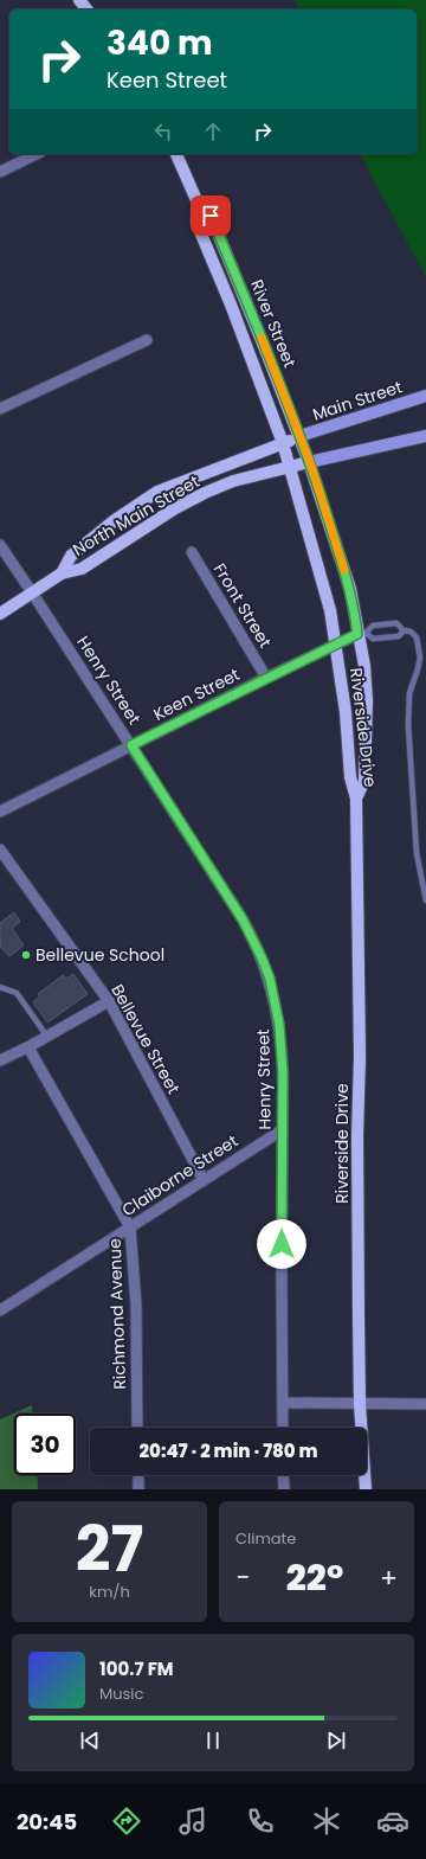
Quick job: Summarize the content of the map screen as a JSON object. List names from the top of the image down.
{
  "streets": {
    "main road": [
      "River Street",
      "Main Street",
      "North Main Street",
      "Riverside Drive"
    ],
    "street": [
      "Front Street",
      "Henry Street",
      "Keen Street",
      "Bellevue Street",
      "Claiborne Street",
      "Richmond Avenue"
    ]
  },
  "crossings": [
    ["River Street", "Main Street"],
    ["River Street", "North Main Street"],
    ["River Street", "Riverside Drive"],
    ["Main Street", "North Main Street"],
    ["North Main Street", "Henry Street"],
    ["North Main Street", "Riverside Drive"],
    ["Front Street", "Keen Street"],
    ["Henry Street", "Keen Street"],
    ["Henry Street", "Claiborne Street"],
    ["Keen Street", "Riverside Drive"],
    ["Bellevue Street", "Claiborne Street"],
    ["Claiborne Street", "Richmond Avenue"]
  ],
  "places": ["Bellevue School"],
  "page": {
    "turn": ["340 m", "Keen Street"],
    "limit": "30",
    "trip": "20:47 · 2 min · 780 m",
    "tile": [
      ["27", "km/h"],
      "Climate"
    ],
    "heat": ["−", "22°", "+"],
    "song": ["100.7 FM", "Music"],
    "tabs": "20:45"
  }
}
